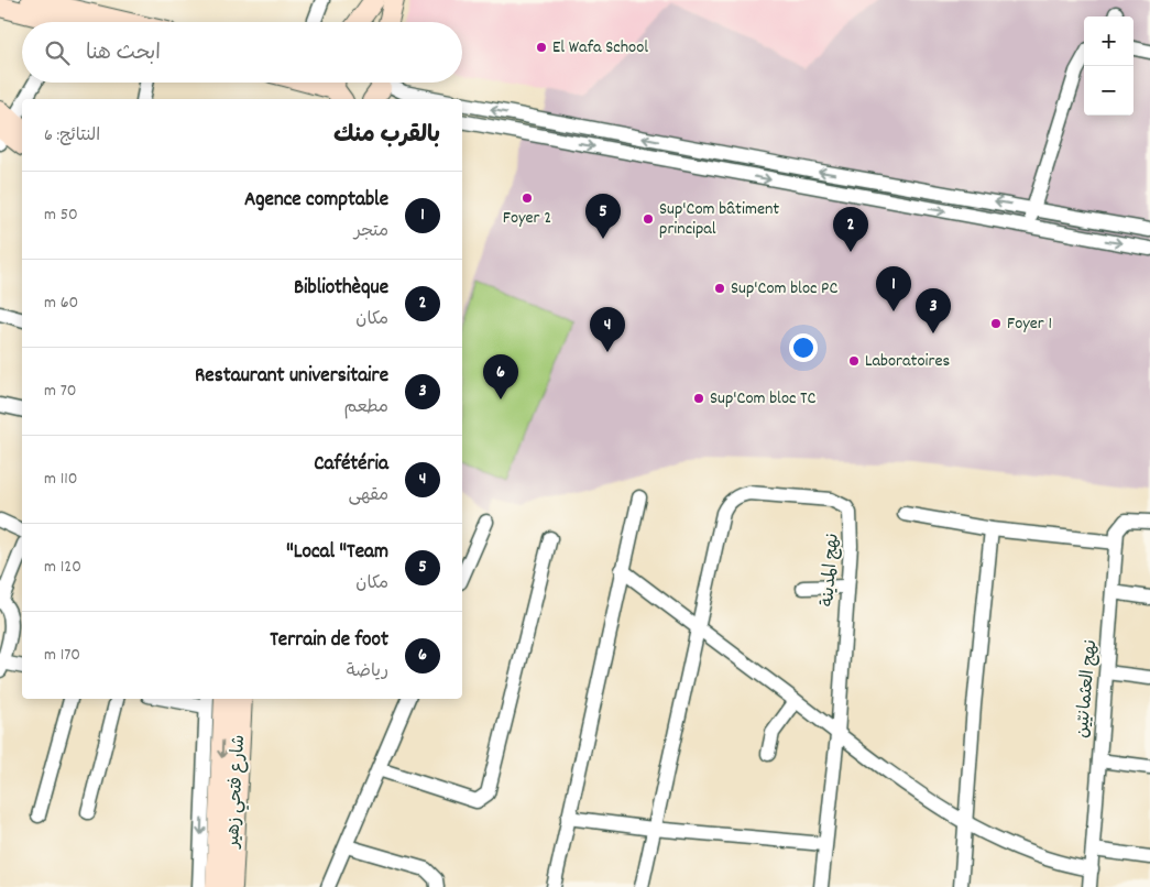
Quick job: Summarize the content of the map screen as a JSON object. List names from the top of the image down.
{
  "streets": {
    "street": ["نهج المدينة", "نهج العثمانيّين", "شارع فتحي زهير"]
  },
  "places": [
    "El Wafa School",
    "Foyer 2",
    "Sup'Com bâtiment principal",
    "Sup'Com bloc PC",
    "Foyer 1",
    "Laboratoires",
    "Sup'Com bloc TC"
  ],
  "page": {
    "map_buttons": ["+", "−"],
    "search": "ابحث هنا",
    "heading": ["بالقرب منك", "النتائج: 6"],
    "list": [
      {
        "mark": "1",
        "name": "Agence comptable",
        "note": "متجر",
        "value": "50 m"
      },
      {
        "mark": "2",
        "name": "Bibliothèque",
        "note": "مكان",
        "value": "60 m"
      },
      {
        "mark": "3",
        "name": "Restaurant universitaire",
        "note": "مطعم",
        "value": "70 m"
      },
      {
        "mark": "4",
        "name": "Cafétéria",
        "note": "مقهى",
        "value": "110 m"
      },
      {
        "mark": "5",
        "name": "Local \"Team\"",
        "note": "مكان",
        "value": "120 m"
      },
      {
        "mark": "6",
        "name": "Terrain de foot",
        "note": "رياضة",
        "value": "170 m"
      }
    ],
    "pins": [
      "5",
      "2",
      "1",
      "3",
      "4",
      "6"
    ]
  }
}
